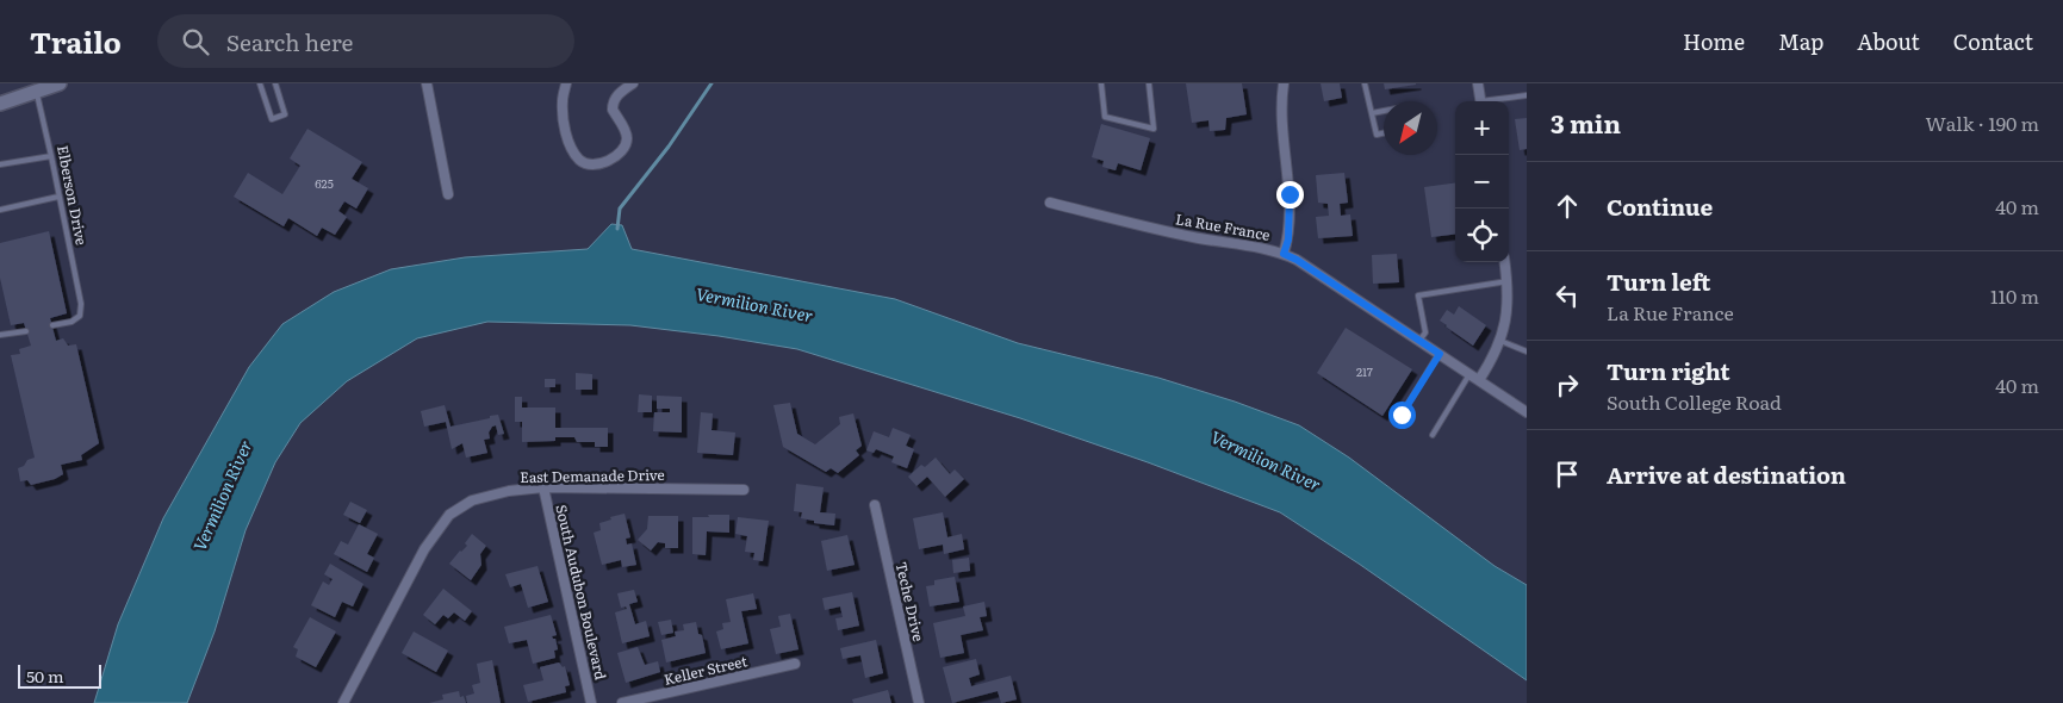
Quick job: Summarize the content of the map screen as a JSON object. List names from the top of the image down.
{
  "streets": {
    "street": [
      "La Rue France",
      "East Demanade Drive",
      "South Audubon Boulevard",
      "Teche Drive",
      "Keller Street"
    ],
    "lane": ["Elberson Drive"]
  },
  "crossings": [
    ["East Demanade Drive", "South Audubon Boulevard"]
  ],
  "water": ["Vermilion River"],
  "house_numbers": ["625", "217"],
  "scale_bar": "50 m",
  "north": "bottom left",
  "page": {
    "header": "Trailo",
    "search": "Search here",
    "nav": [
      "Home",
      "Map",
      "About",
      "Contact"
    ],
    "heading": ["3 min", "Walk · 190 m"],
    "map_buttons": ["+", "−"],
    "list": [
      ["Continue", "40 m"],
      ["Turn left", "La Rue France", "110 m"],
      ["Turn right", "South College Road", "40 m"],
      "Arrive at destination"
    ],
    "scale": "50 m"
  }
}
